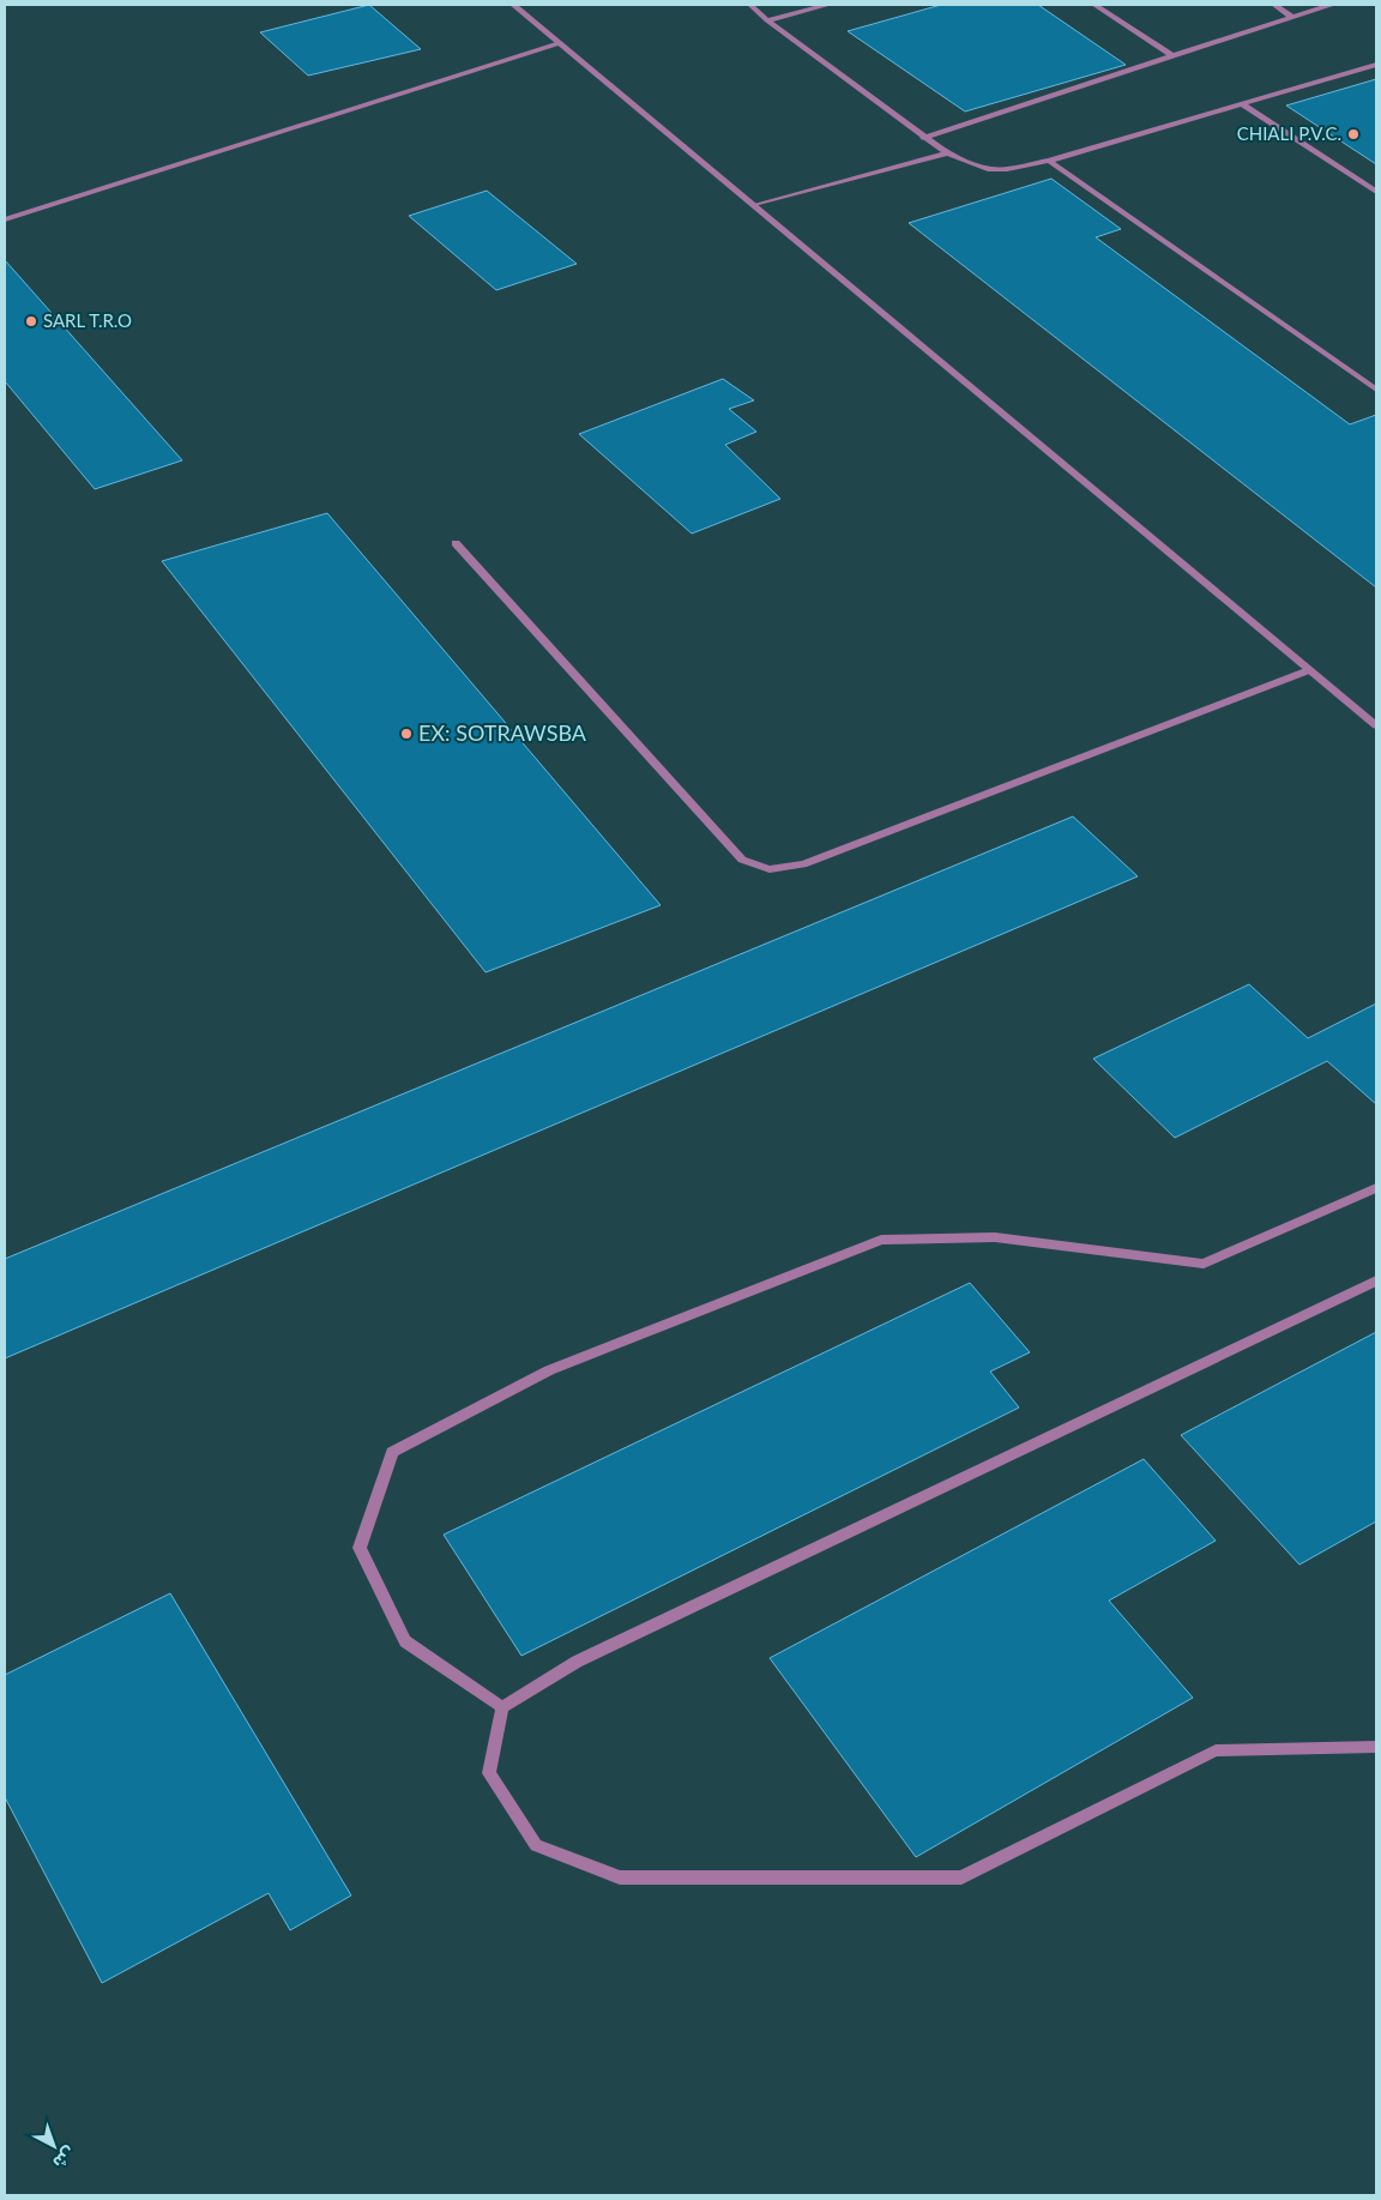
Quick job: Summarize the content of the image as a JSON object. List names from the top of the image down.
{
  "places": ["CHIALI P.V.C.", "SARL T.R.O", "EX: SOTRAWSBA"],
  "north": "bottom right"
}
